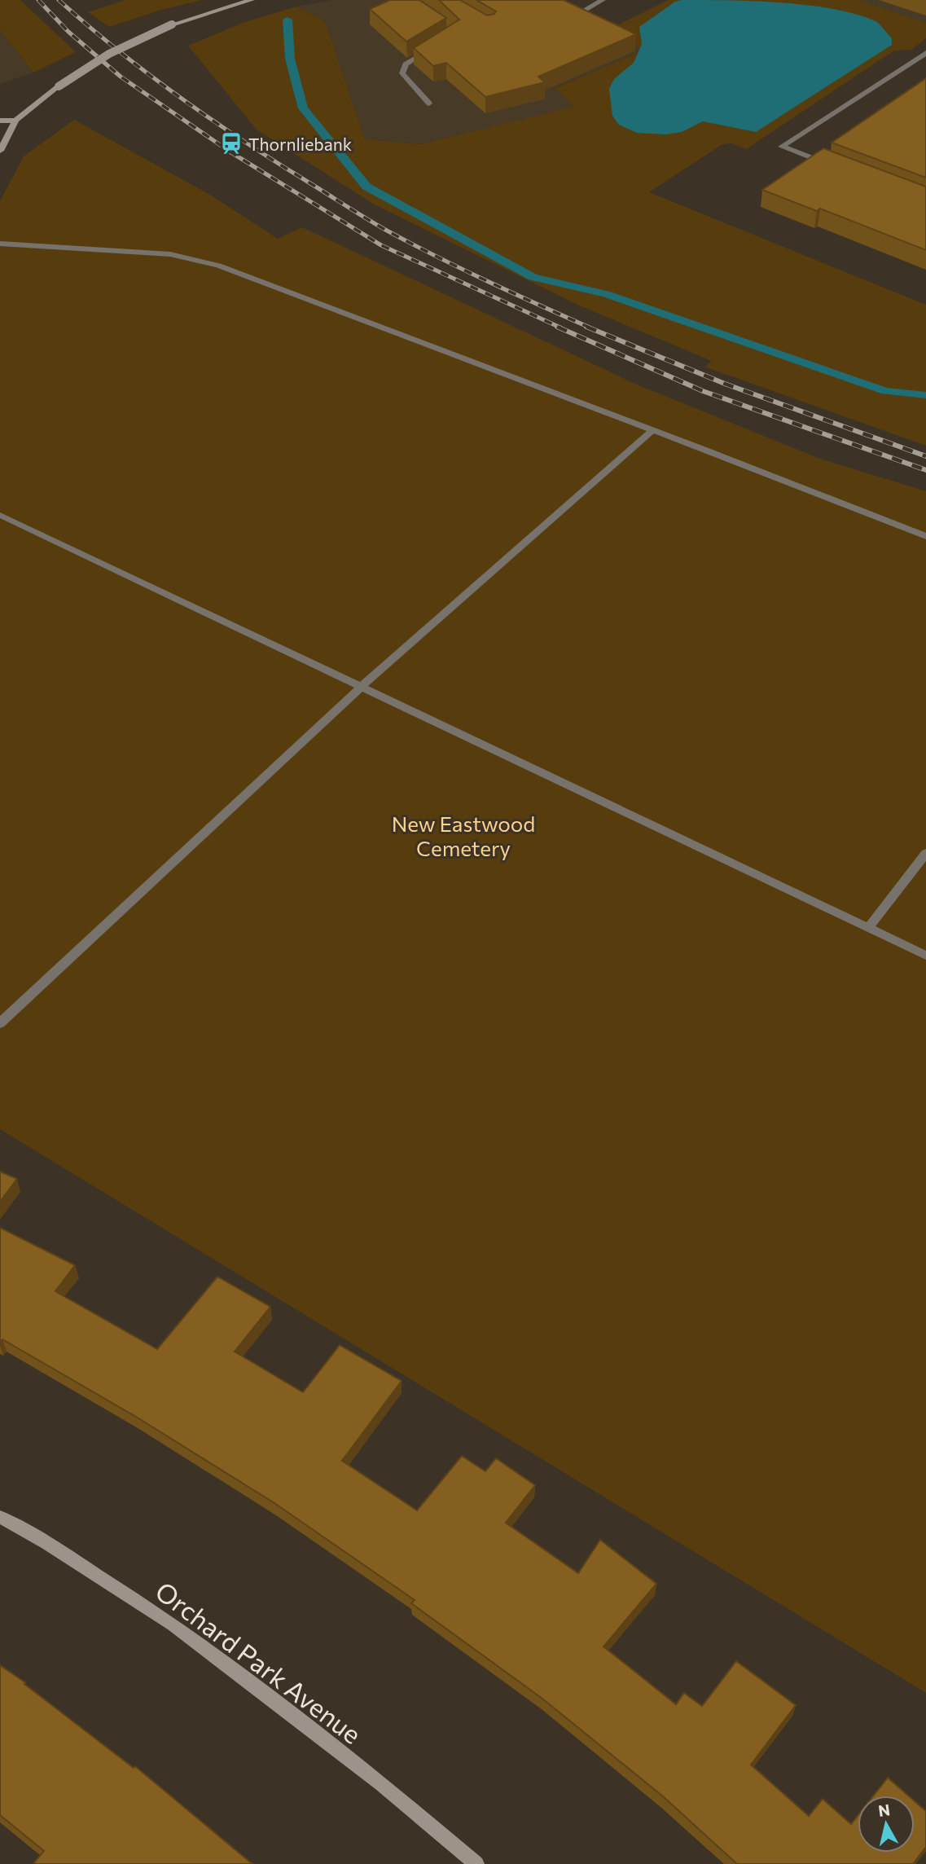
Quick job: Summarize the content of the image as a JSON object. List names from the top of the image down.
{
  "streets": {
    "main road": ["Orchard Park Avenue"]
  },
  "parks": ["New Eastwood Cemetery"],
  "places": {
    "station": ["Thornliebank"]
  },
  "north": "top"
}
